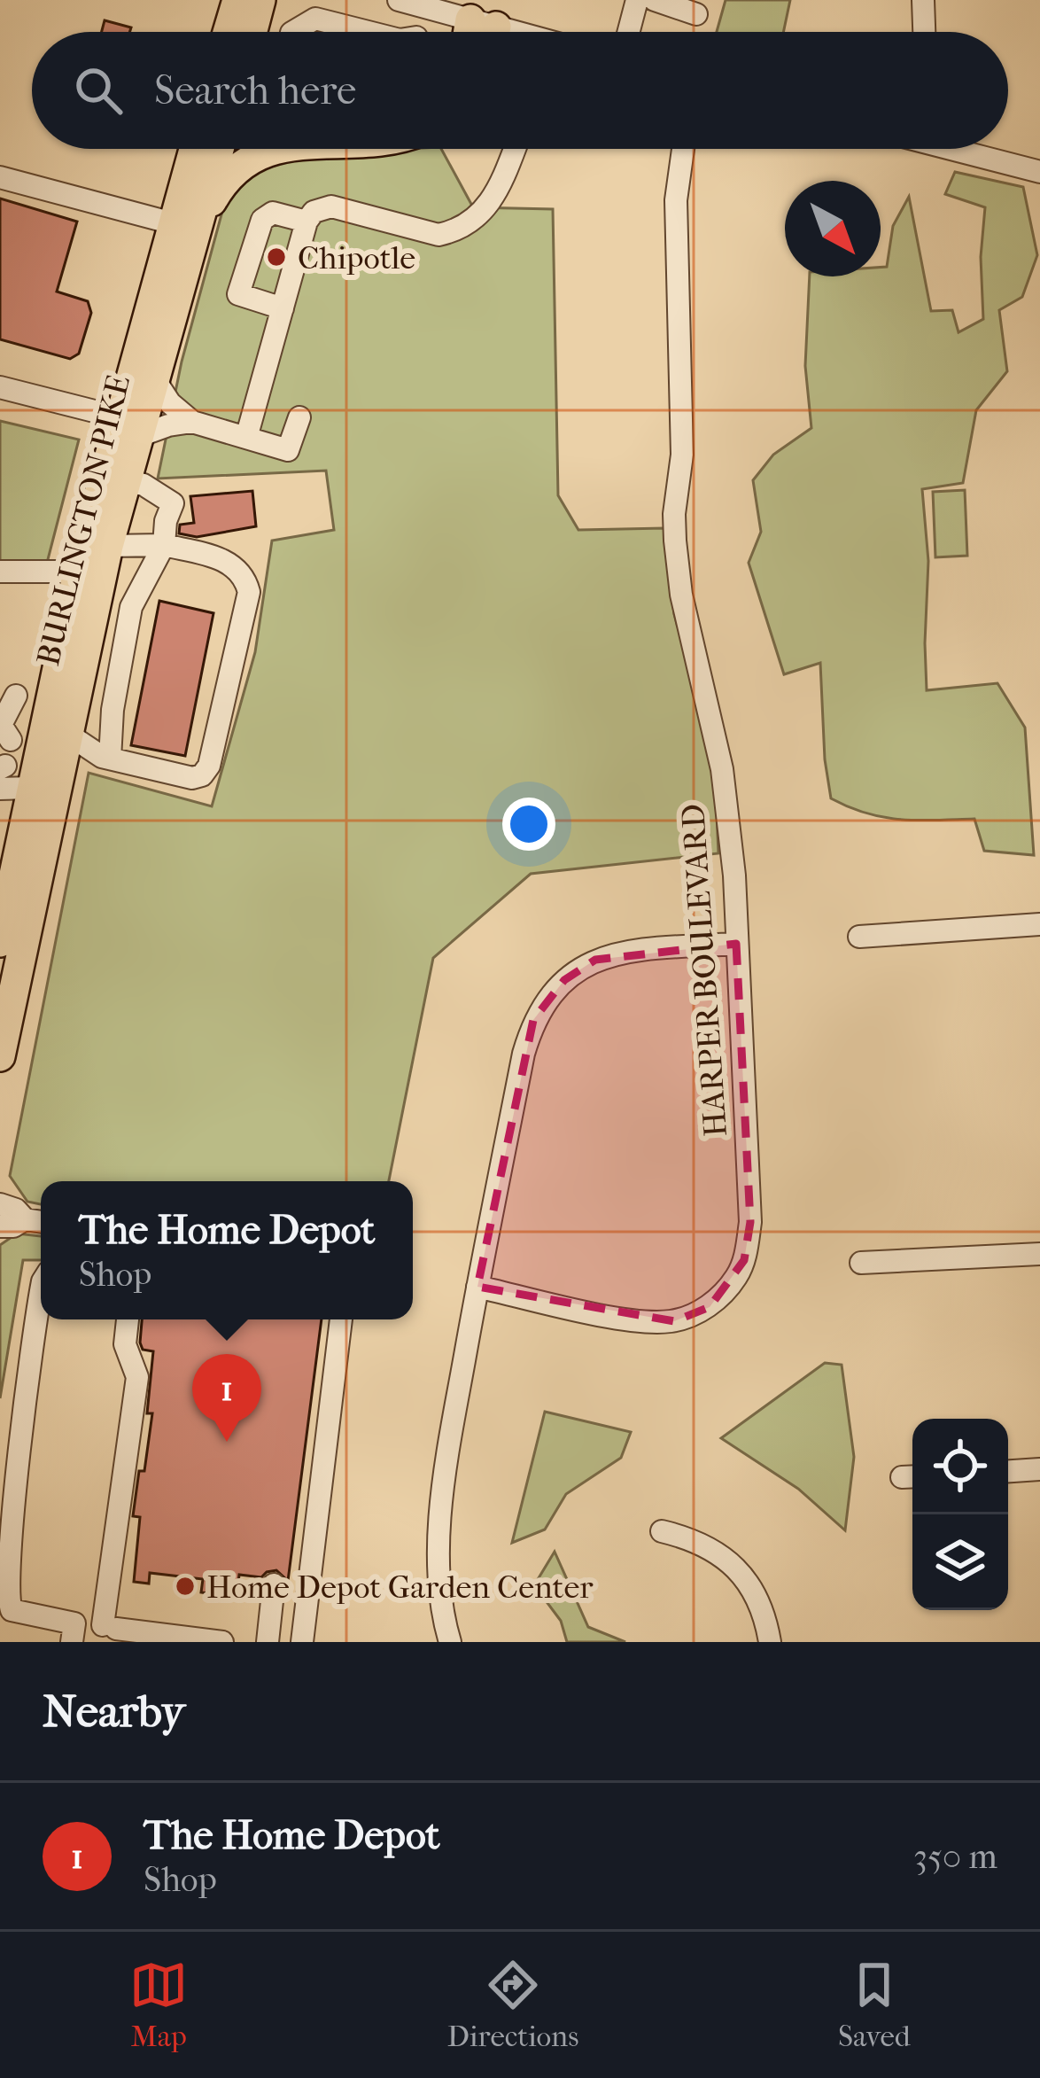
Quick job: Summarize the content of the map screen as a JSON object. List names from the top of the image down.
{
  "streets": {
    "highway": ["BURLINGTON PIKE"],
    "street": ["HARPER BOULEVARD"]
  },
  "places": ["Chipotle", "Home Depot Garden Center"],
  "north": "bottom right",
  "page": {
    "search": "Search here",
    "popup": ["The Home Depot", "Shop"],
    "pins": "1",
    "heading": "Nearby",
    "list": [
      {
        "mark": "1",
        "name": "The Home Depot",
        "note": "Shop",
        "value": "350 m"
      }
    ],
    "nav": ["Map", "Directions", "Saved"]
  }
}
